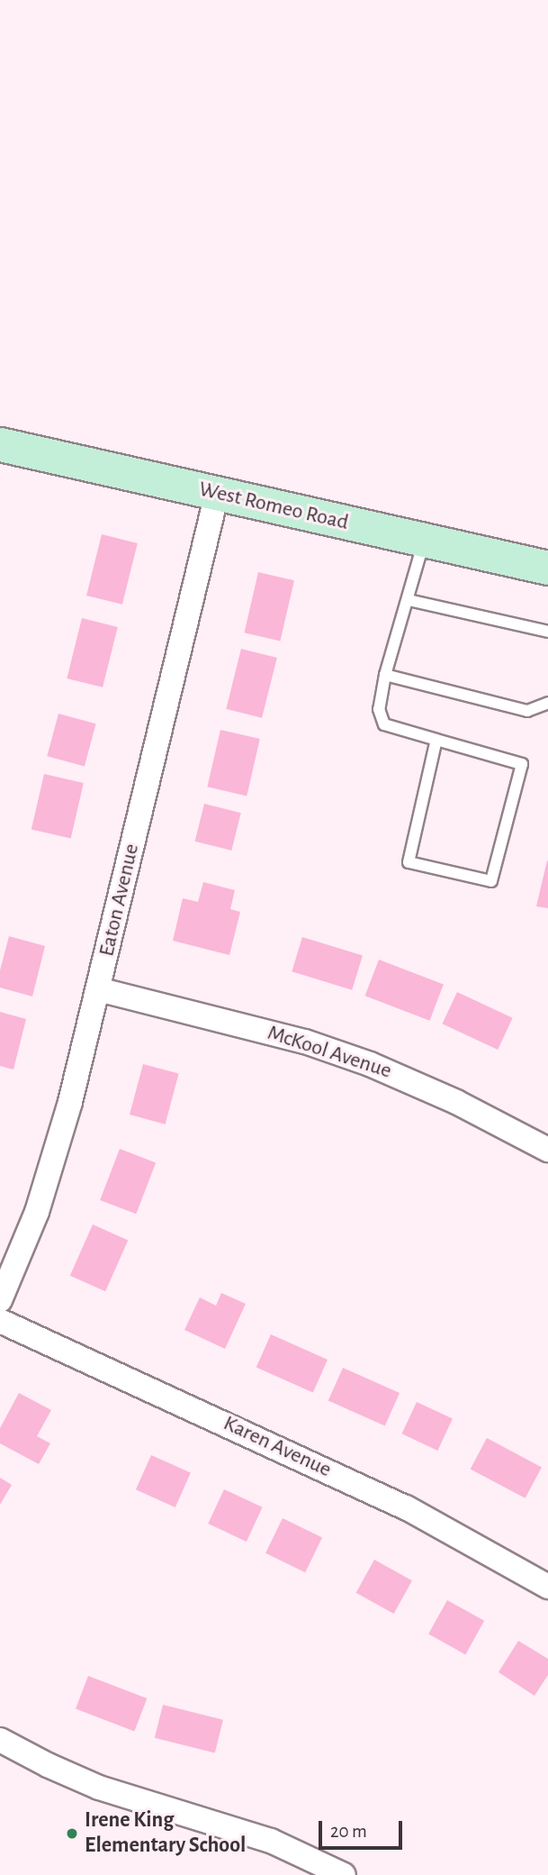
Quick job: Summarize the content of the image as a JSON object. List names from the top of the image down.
{
  "streets": {
    "main road": ["West Romeo Road"],
    "street": ["Eaton Avenue", "McKool Avenue", "Karen Avenue"]
  },
  "crossings": [
    ["West Romeo Road", "Eaton Avenue"],
    ["Eaton Avenue", "McKool Avenue"]
  ],
  "places": ["Irene King Elementary School"],
  "scale_bar": "20 m"
}
